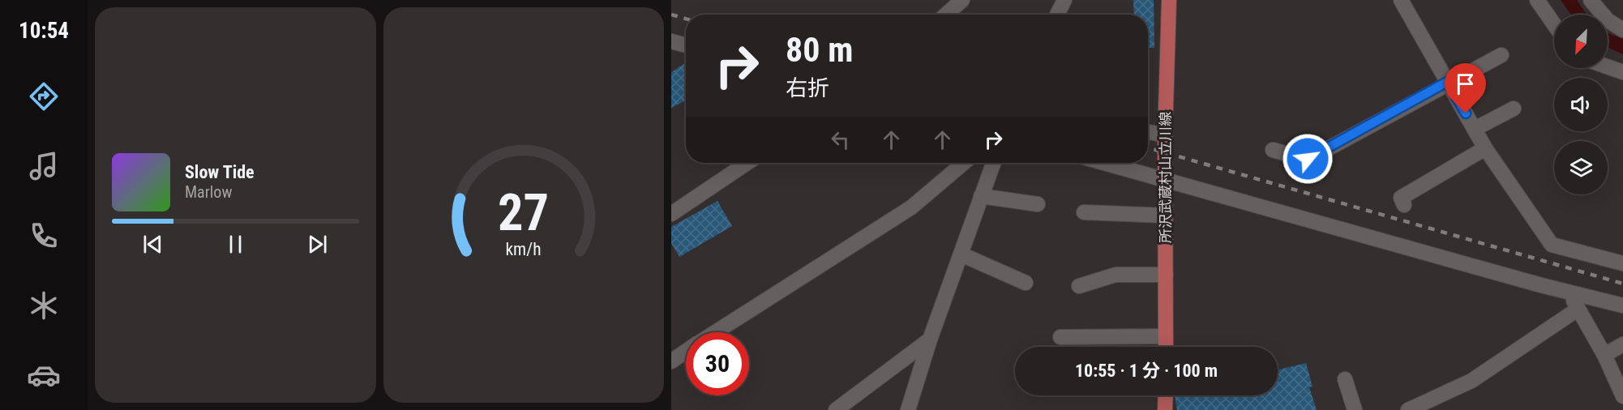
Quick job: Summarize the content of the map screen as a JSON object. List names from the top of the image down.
{
  "streets": {
    "main road": ["所沢武蔵村山立川線"]
  },
  "north": "bottom left",
  "page": {
    "tabs": "10:54",
    "turn": ["80 m", "右折"],
    "song": ["Slow Tide", "Marlow"],
    "limit": "30",
    "trip": "10:55 · 1 分 · 100 m",
    "gauge": ["27", "km/h"]
  }
}
